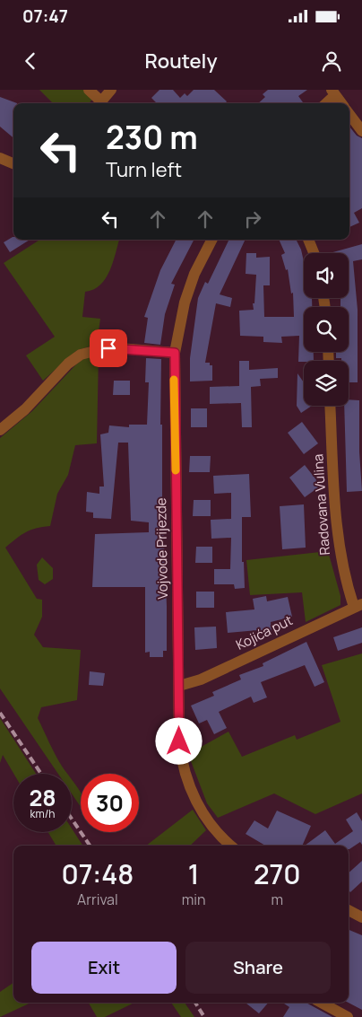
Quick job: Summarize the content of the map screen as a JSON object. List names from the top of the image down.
{
  "streets": {
    "street": ["Radovana Vulina", "Vojvode Prijezde", "Kojića put"]
  },
  "crossings": [
    ["Radovana Vulina", "Kojića put"],
    ["Vojvode Prijezde", "Kojića put"]
  ],
  "page": {
    "status": "07:47",
    "header": "Routely",
    "turn": ["230 m", "Turn left"],
    "speed": "28 km/h",
    "limit": "30",
    "eta": [
      "07:48",
      "Arrival",
      "1",
      "min",
      "270",
      "m"
    ],
    "buttons": ["Exit", "Share"]
  }
}
